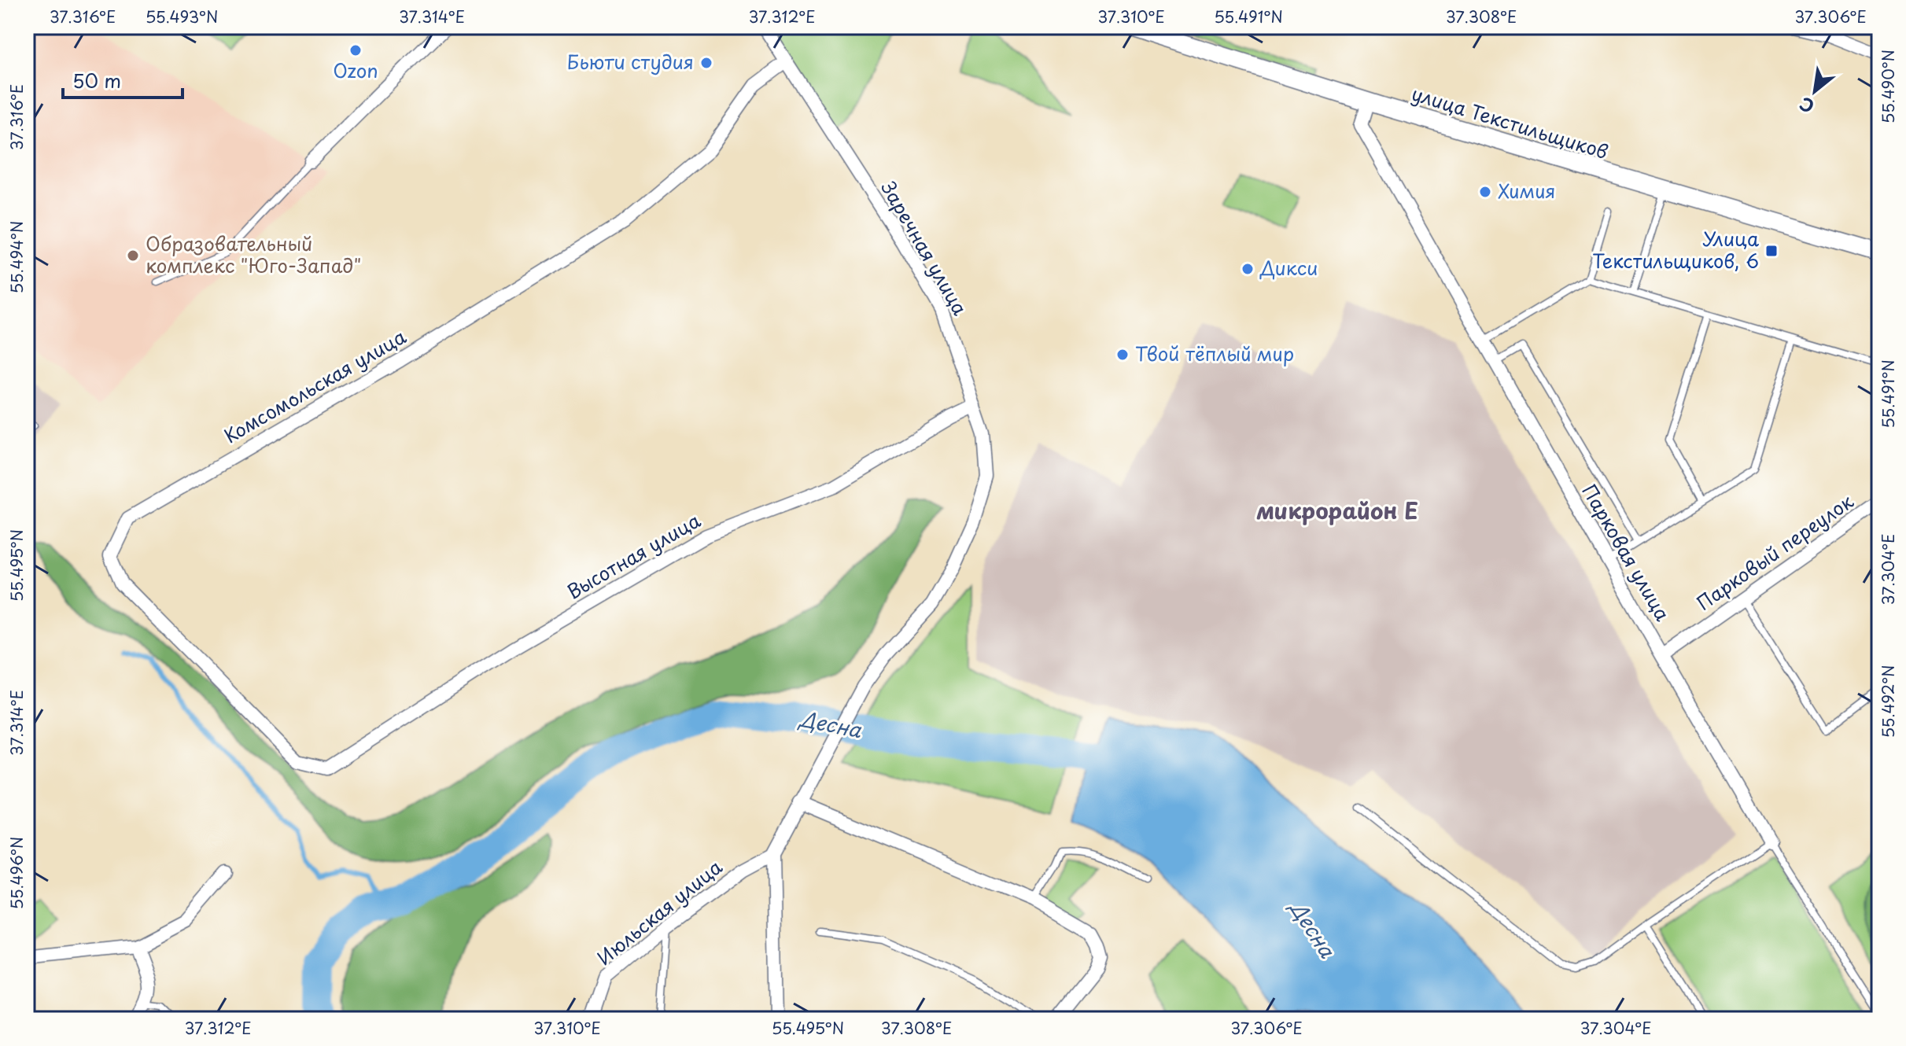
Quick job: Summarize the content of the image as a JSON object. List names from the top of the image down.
{
  "streets": {
    "main road": ["улица Текстильщиков"],
    "street": [
      "Заречная улица",
      "Комсомольская улица",
      "Парковая улица",
      "Парковый переулок",
      "Высотная улица",
      "Июльская улица"
    ]
  },
  "crossings": [
    ["улица Текстильщиков", "Парковая улица"],
    ["Заречная улица", "Комсомольская улица"],
    ["Заречная улица", "Высотная улица"],
    ["Заречная улица", "Июльская улица"],
    ["Комсомольская улица", "Высотная улица"],
    ["Парковая улица", "Парковый переулок"]
  ],
  "districts": ["микрорайон Е"],
  "water": ["Десна"],
  "places": {
    "other": [
      "Ozon",
      "Бьюти студия",
      "Химия",
      "Образовательный комплекс \"Юго-Запад\"",
      "Дикси",
      "Твой тёплый мир"
    ],
    "transit": ["Улица Текстильщиков, 6"]
  },
  "scale_bar": "50 m",
  "north": "bottom left",
  "coordinates": [
    "37.316°E",
    "55.493°N",
    "37.314°E",
    "37.312°E",
    "37.310°E",
    "55.491°N",
    "37.308°E",
    "37.306°E",
    "55.490°N",
    "55.494°N",
    "55.495°N",
    "37.304°E",
    "55.492°N",
    "55.496°N"
  ]
}
